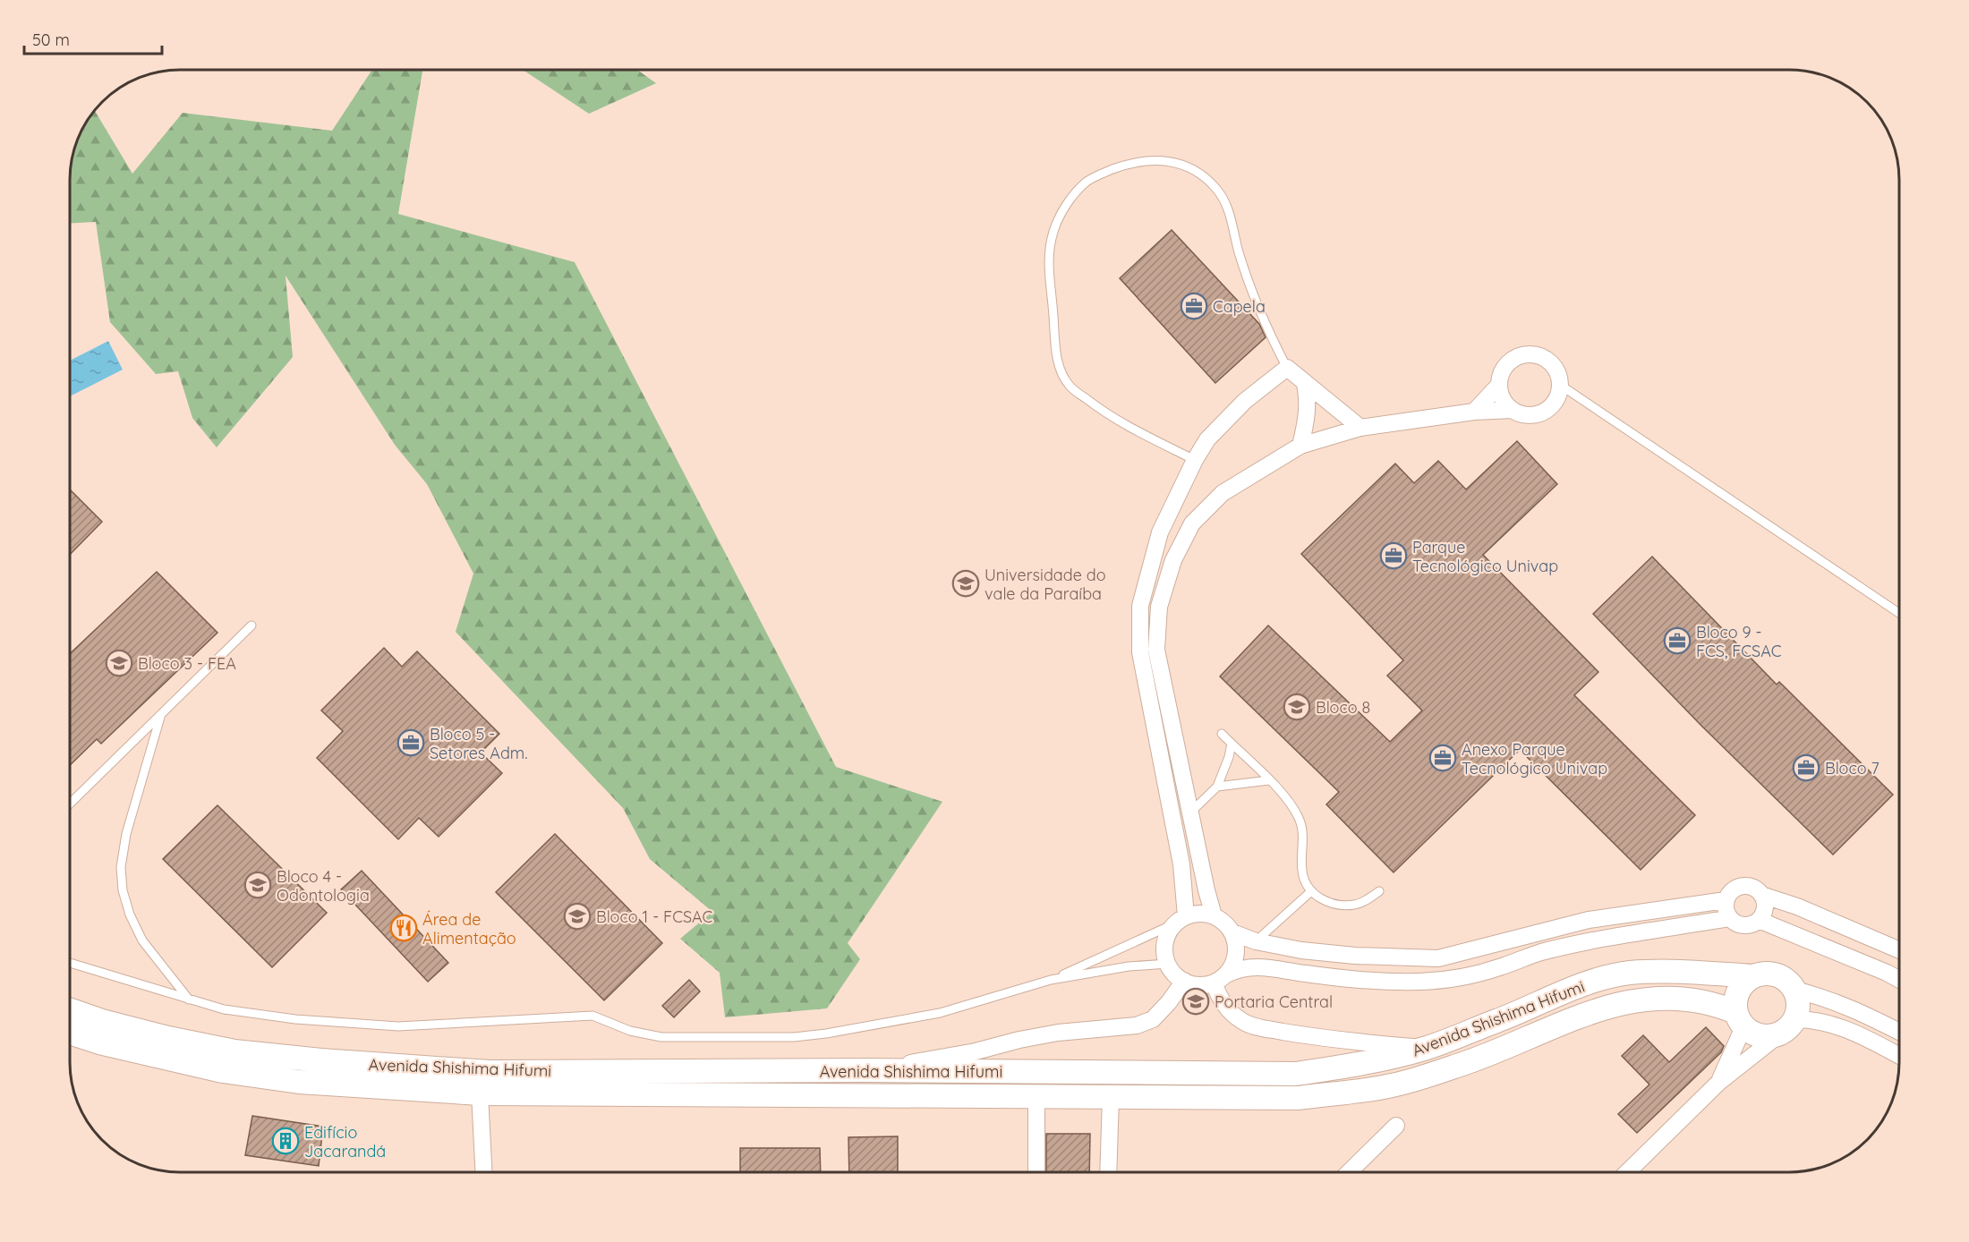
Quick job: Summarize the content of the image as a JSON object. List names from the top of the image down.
{
  "streets": {
    "street": ["Avenida Shishima Hifumi"]
  },
  "places": {
    "office": [
      "Capela",
      "Parque Tecnológico Univap",
      "Bloco 9 - FCS, FCSAC",
      "Bloco 5 - Setores Adm.",
      "Anexo Parque Tecnológico Univap",
      "Bloco 7"
    ],
    "school or university": [
      "Universidade do vale da Paraíba",
      "Bloco 3 - FEA",
      "Bloco 8",
      "Bloco 4 - Odontologia",
      "Bloco 1 - FCSAC",
      "Portaria Central"
    ],
    "restaurant": ["Área de Alimentação"],
    "building": ["Edifício Jacarandá"]
  },
  "scale_bar": "50 m"
}
